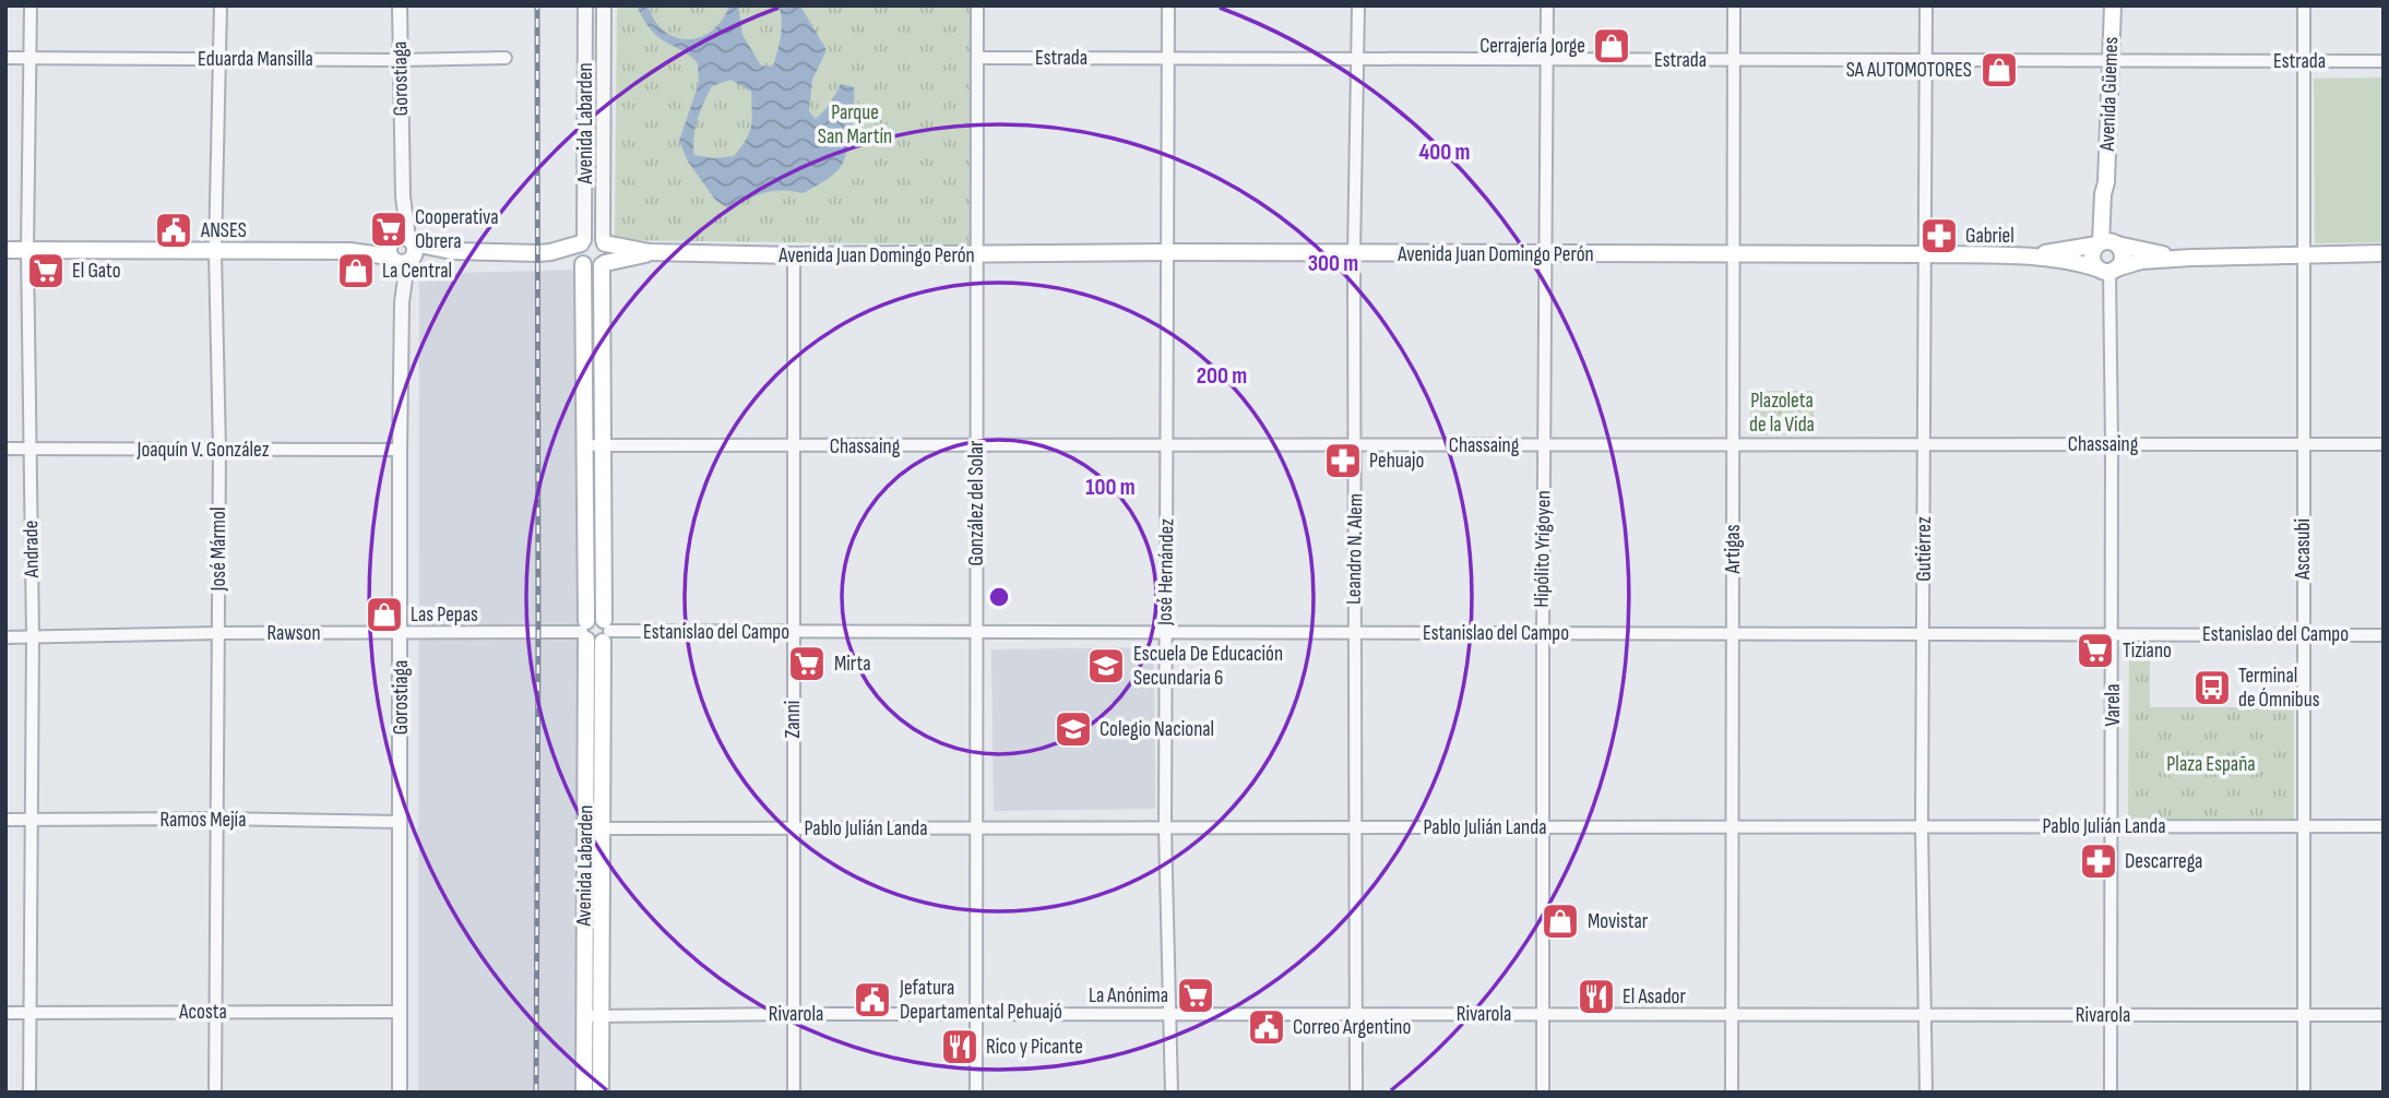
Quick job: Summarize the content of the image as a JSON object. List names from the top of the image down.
{
  "streets": {
    "main road": ["Avenida Güemes", "Avenida Labarden", "Avenida Juan Domingo Perón"],
    "street": [
      "Estrada",
      "Eduarda Mansilla",
      "Gorostiaga",
      "Chassaing",
      "Joaquín V. González",
      "González del Solar",
      "Andrade",
      "José Mármol",
      "Leandro N. Alem",
      "Hipólito Yrigoyen",
      "Artigas",
      "Gutiérrez",
      "Ascasubi",
      "José Hernández",
      "Estanislao del Campo",
      "Rawson",
      "Varela",
      "Zanni",
      "Ramos Mejía",
      "Pablo Julián Landa",
      "Acosta",
      "Rivarola"
    ]
  },
  "crossings": [
    ["Estrada", "Avenida Güemes"],
    ["Estrada", "González del Solar"],
    ["Estrada", "Leandro N. Alem"],
    ["Estrada", "Hipólito Yrigoyen"],
    ["Estrada", "Artigas"],
    ["Estrada", "Gutiérrez"],
    ["Estrada", "Ascasubi"],
    ["Estrada", "José Hernández"],
    ["Eduarda Mansilla", "Gorostiaga"],
    ["Eduarda Mansilla", "Andrade"],
    ["Eduarda Mansilla", "José Mármol"],
    ["Gorostiaga", "Joaquín V. González"],
    ["Gorostiaga", "Rawson"],
    ["Gorostiaga", "Ramos Mejía"],
    ["Gorostiaga", "Acosta"],
    ["Avenida Güemes", "Avenida Juan Domingo Perón"],
    ["Avenida Labarden", "Avenida Juan Domingo Perón"],
    ["Avenida Labarden", "Chassaing"],
    ["Avenida Labarden", "Estanislao del Campo"],
    ["Avenida Labarden", "Rawson"],
    ["Avenida Labarden", "Pablo Julián Landa"],
    ["Avenida Labarden", "Rivarola"],
    ["Avenida Juan Domingo Perón", "González del Solar"],
    ["Avenida Juan Domingo Perón", "Leandro N. Alem"],
    ["Avenida Juan Domingo Perón", "Hipólito Yrigoyen"],
    ["Avenida Juan Domingo Perón", "Artigas"],
    ["Avenida Juan Domingo Perón", "Gutiérrez"],
    ["Avenida Juan Domingo Perón", "Ascasubi"],
    ["Avenida Juan Domingo Perón", "José Hernández"],
    ["Avenida Juan Domingo Perón", "Varela"],
    ["Avenida Juan Domingo Perón", "Zanni"],
    ["Chassaing", "González del Solar"],
    ["Chassaing", "Leandro N. Alem"],
    ["Chassaing", "Hipólito Yrigoyen"],
    ["Chassaing", "Artigas"],
    ["Chassaing", "Gutiérrez"],
    ["Chassaing", "Ascasubi"],
    ["Chassaing", "José Hernández"],
    ["Chassaing", "Varela"],
    ["Chassaing", "Zanni"],
    ["Joaquín V. González", "Andrade"],
    ["Joaquín V. González", "José Mármol"],
    ["González del Solar", "Estanislao del Campo"],
    ["González del Solar", "Pablo Julián Landa"],
    ["González del Solar", "Rivarola"],
    ["Andrade", "Rawson"],
    ["Andrade", "Ramos Mejía"],
    ["Andrade", "Acosta"],
    ["José Mármol", "Rawson"],
    ["José Mármol", "Ramos Mejía"],
    ["José Mármol", "Acosta"],
    ["Leandro N. Alem", "Estanislao del Campo"],
    ["Leandro N. Alem", "Pablo Julián Landa"],
    ["Leandro N. Alem", "Rivarola"],
    ["Hipólito Yrigoyen", "Estanislao del Campo"],
    ["Hipólito Yrigoyen", "Pablo Julián Landa"],
    ["Hipólito Yrigoyen", "Rivarola"],
    ["Artigas", "Estanislao del Campo"],
    ["Artigas", "Pablo Julián Landa"],
    ["Artigas", "Rivarola"],
    ["Gutiérrez", "Estanislao del Campo"],
    ["Gutiérrez", "Pablo Julián Landa"],
    ["Gutiérrez", "Rivarola"],
    ["Ascasubi", "Estanislao del Campo"],
    ["Ascasubi", "Pablo Julián Landa"],
    ["Ascasubi", "Rivarola"],
    ["José Hernández", "Estanislao del Campo"],
    ["José Hernández", "Pablo Julián Landa"],
    ["José Hernández", "Rivarola"],
    ["Estanislao del Campo", "Varela"],
    ["Estanislao del Campo", "Zanni"],
    ["Varela", "Pablo Julián Landa"],
    ["Varela", "Rivarola"],
    ["Zanni", "Pablo Julián Landa"],
    ["Zanni", "Rivarola"]
  ],
  "parks": ["Parque San Martín", "Plazoleta de la Vida", "Plaza España"],
  "places": {
    "shop": [
      "Cerrajería Jorge",
      "SA AUTOMOTORES",
      "La Central",
      "Las Pepas",
      "Movistar"
    ],
    "supermarket": [
      "Cooperativa Obrera",
      "El Gato",
      "Tiziano",
      "Mirta",
      "La Anónima"
    ],
    "public building": ["ANSES", "Jefatura Departamental Pehuajó", "Correo Argentino"],
    "pharmacy": ["Gabriel", "Pehuajo", "Descarrega"],
    "school or university": ["Escuela De Educación Secundaria 6", "Colegio Nacional"],
    "bus stop": ["Terminal de Ómnibus"],
    "restaurant": ["El Asador", "Rico y Picante"]
  },
  "rings": [
    "400 m",
    "300 m",
    "200 m",
    "100 m"
  ]
}
